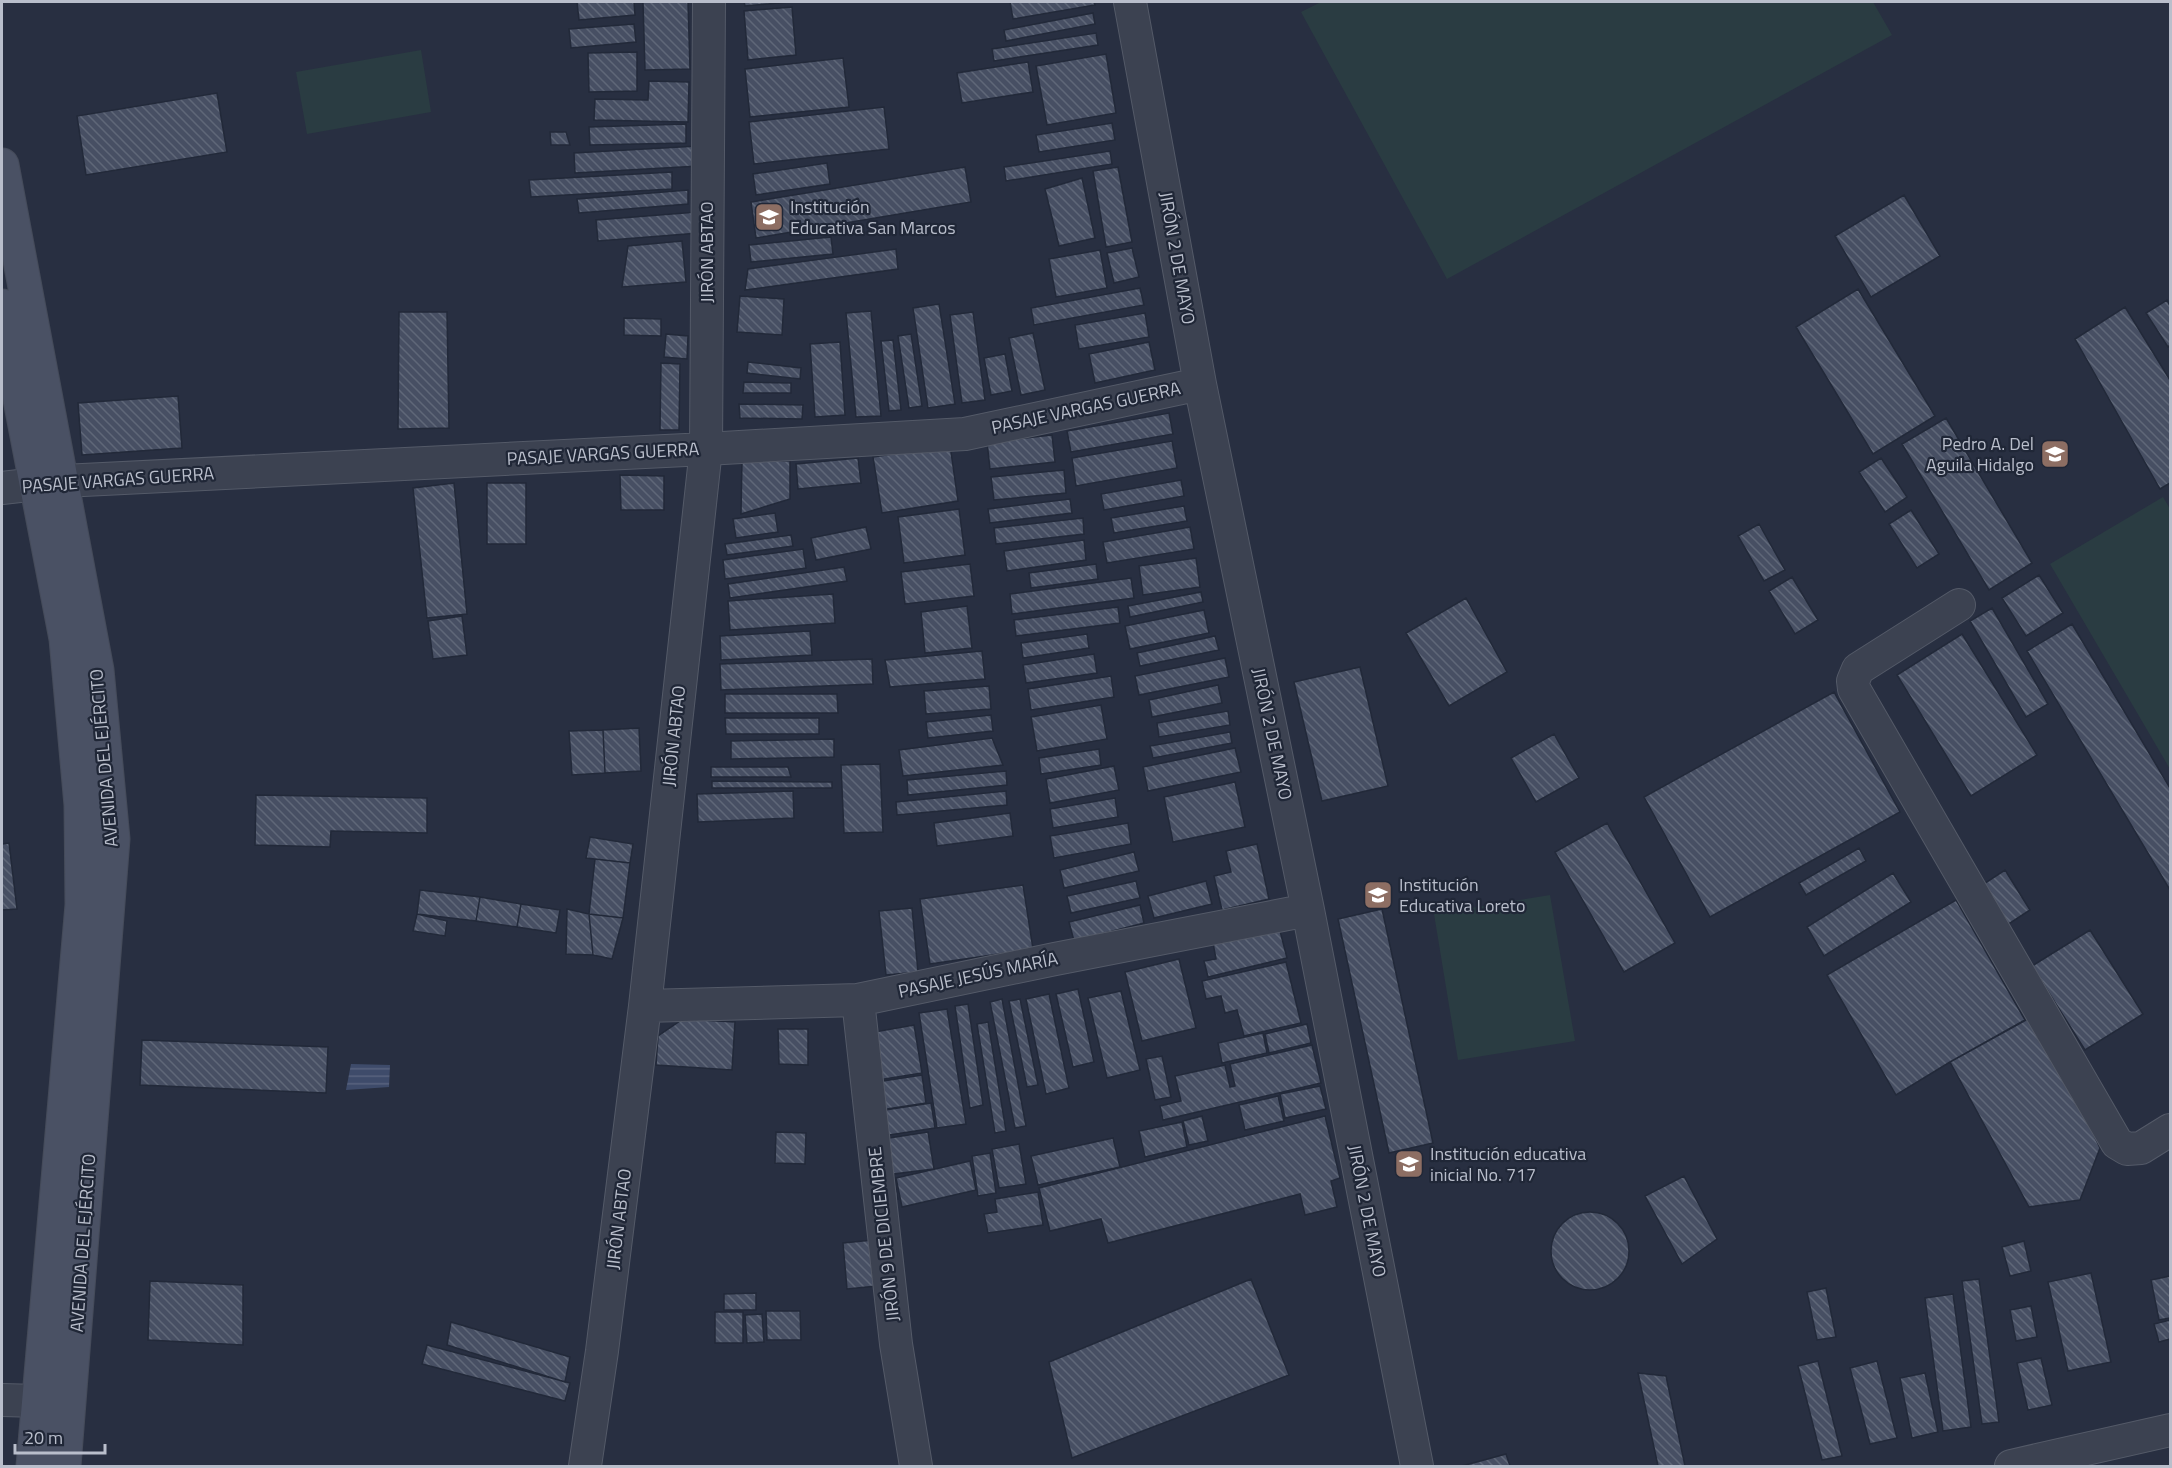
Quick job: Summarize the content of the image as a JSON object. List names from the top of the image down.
{
  "streets": {
    "main road": ["AVENIDA DEL EJÉRCITO"],
    "street": [
      "JIRÓN ABTAO",
      "JIRÓN 2 DE MAYO",
      "PASAJE VARGAS GUERRA",
      "PASAJE JESÚS MARÍA",
      "JIRÓN 9 DE DICIEMBRE"
    ]
  },
  "crossings": [
    ["JIRÓN ABTAO", "PASAJE VARGAS GUERRA"],
    ["JIRÓN ABTAO", "PASAJE JESÚS MARÍA"],
    ["JIRÓN 2 DE MAYO", "PASAJE VARGAS GUERRA"],
    ["JIRÓN 2 DE MAYO", "PASAJE JESÚS MARÍA"],
    ["PASAJE VARGAS GUERRA", "AVENIDA DEL EJÉRCITO"],
    ["PASAJE JESÚS MARÍA", "JIRÓN 9 DE DICIEMBRE"]
  ],
  "places": {
    "school or university": [
      "Institución Educativa San Marcos",
      "Pedro A. Del Aguila Hidalgo",
      "Institución Educativa Loreto",
      "Institución educativa inicial No. 717"
    ]
  },
  "scale_bar": "20 m"
}
